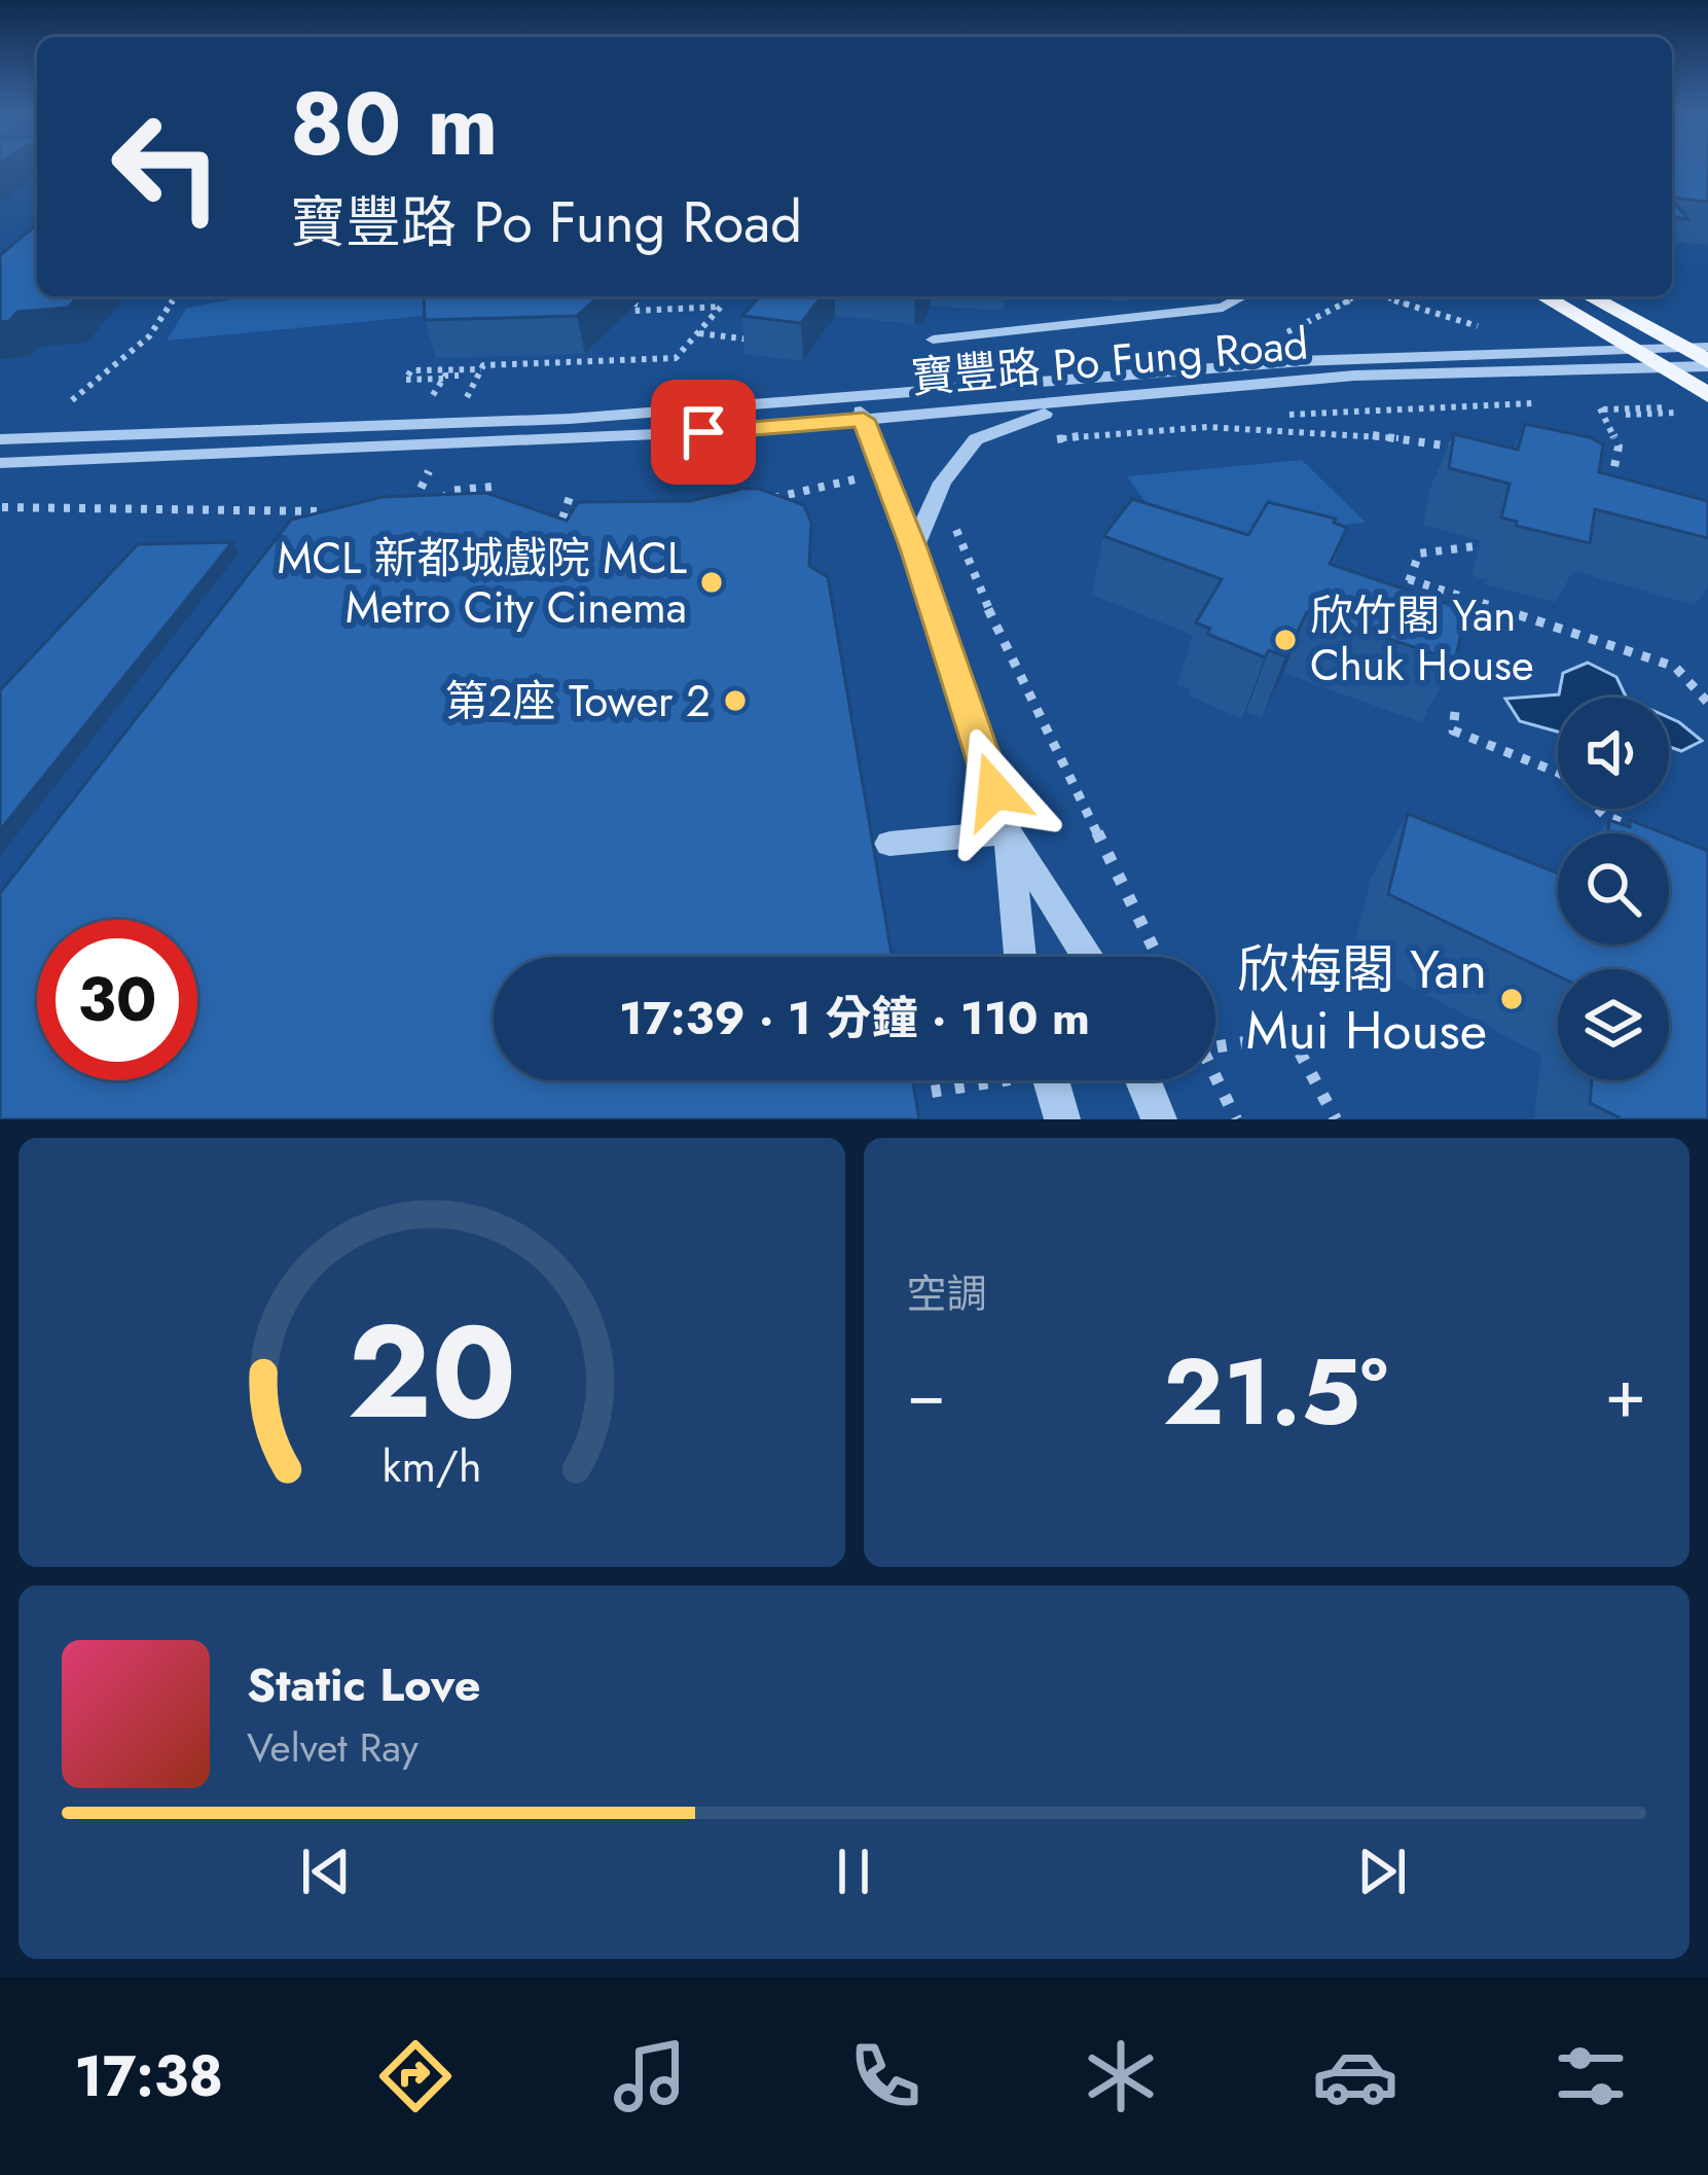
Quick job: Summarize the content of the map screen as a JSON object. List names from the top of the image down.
{
  "streets": {
    "street": ["寶豐路 Po Fung Road"]
  },
  "places": [
    "MCL 新都城戲院 MCL Metro City Cinema",
    "欣竹閣 Yan Chuk House",
    "第2座 Tower 2",
    "欣梅閣 Yan Mui House"
  ],
  "page": {
    "turn": ["80 m", "寶豐路 Po Fung Road"],
    "limit": "30",
    "trip": "17:39 · 1 分鐘 · 110 m",
    "tile": "空調",
    "heat": ["−", "21.5°", "+"],
    "song": ["Static Love", "Velvet Ray"],
    "tabs": "17:38",
    "gauge": ["20", "km/h"]
  }
}
